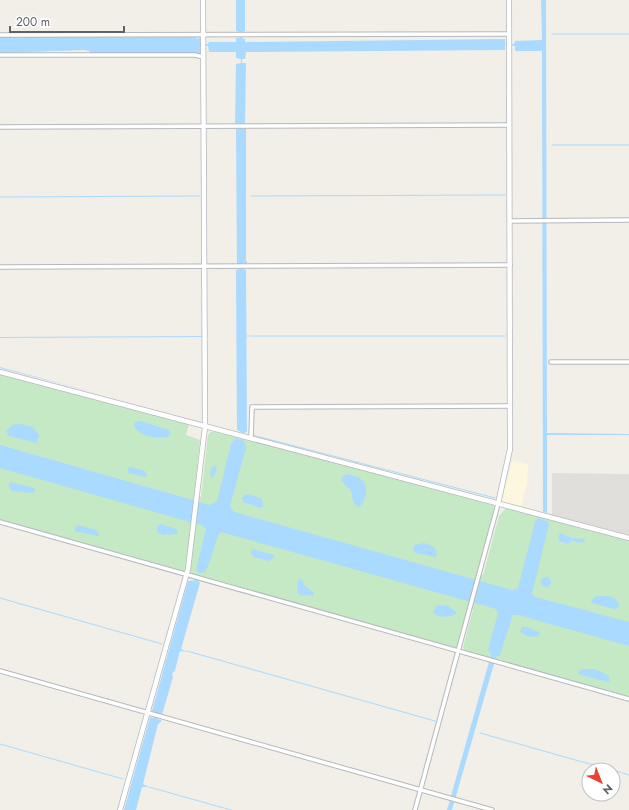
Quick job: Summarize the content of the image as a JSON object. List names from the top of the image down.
{
  "scale_bar": "200 m",
  "north": "bottom right"
}
